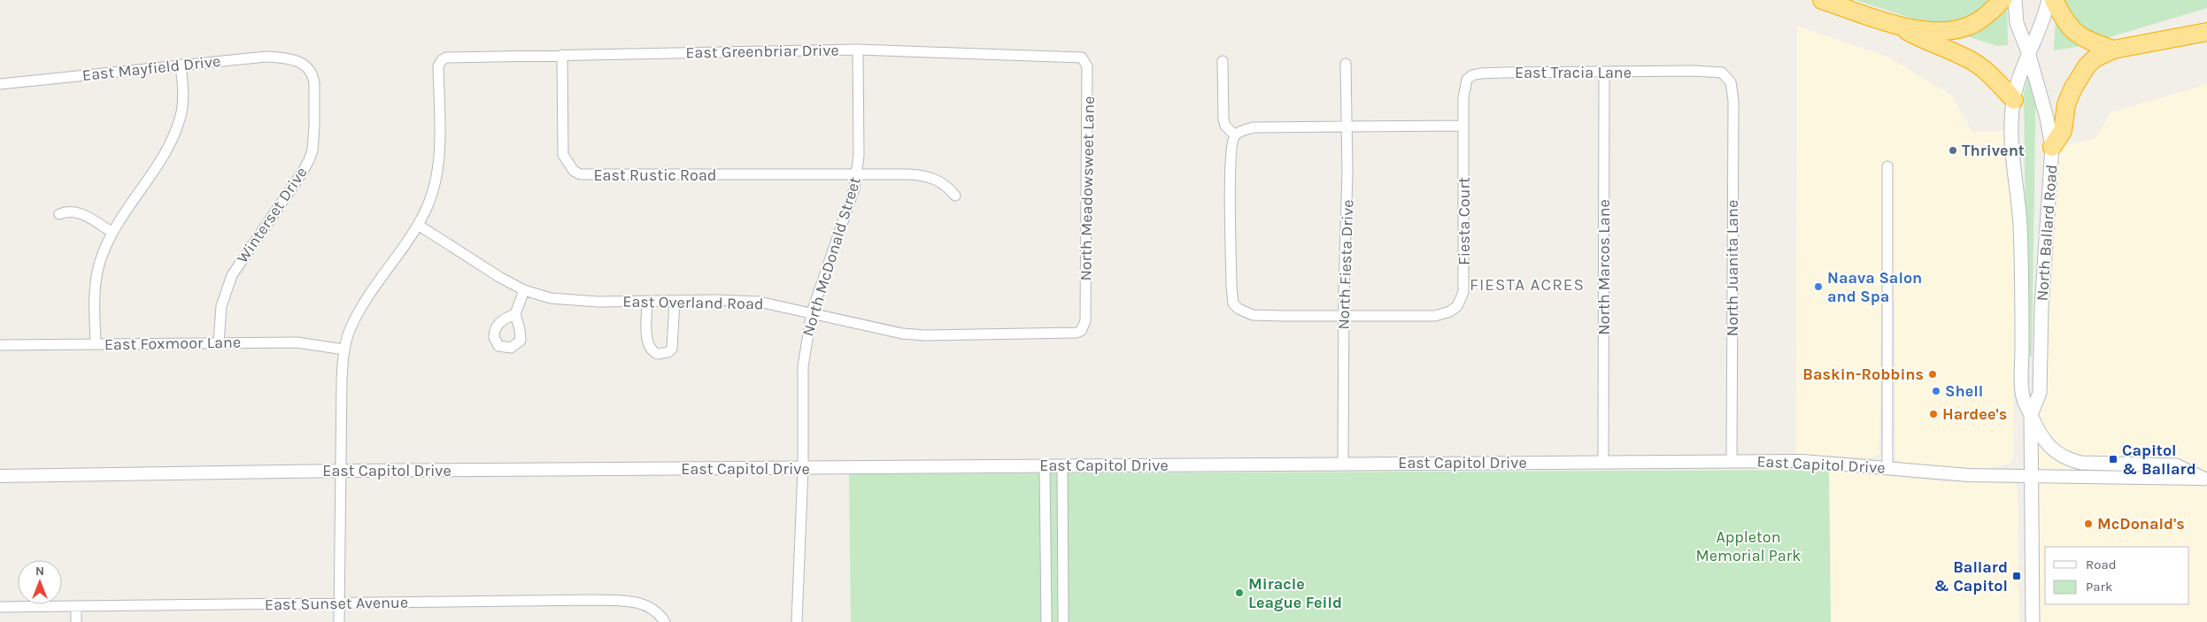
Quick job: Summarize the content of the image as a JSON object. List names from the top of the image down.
{
  "streets": {
    "main road": ["North Ballard Road"],
    "street": [
      "East Greenbriar Drive",
      "East Mayfield Drive",
      "East Tracia Lane",
      "East Rustic Road",
      "North Meadowsweet Lane",
      "Winterset Drive",
      "Fiesta Court",
      "North McDonald Street",
      "North Fiesta Drive",
      "North Marcos Lane",
      "North Juanita Lane",
      "East Overland Road",
      "East Foxmoor Lane",
      "East Capitol Drive",
      "East Sunset Avenue"
    ]
  },
  "crossings": [
    ["East Greenbriar Drive", "East Rustic Road"],
    ["East Greenbriar Drive", "North Meadowsweet Lane"],
    ["East Greenbriar Drive", "North McDonald Street"],
    ["East Greenbriar Drive", "East Overland Road"],
    ["East Mayfield Drive", "Winterset Drive"],
    ["East Tracia Lane", "Fiesta Court"],
    ["East Tracia Lane", "North Marcos Lane"],
    ["East Tracia Lane", "North Juanita Lane"],
    ["East Rustic Road", "North McDonald Street"],
    ["North Meadowsweet Lane", "East Overland Road"],
    ["Winterset Drive", "East Foxmoor Lane"],
    ["Fiesta Court", "North Fiesta Drive"],
    ["North Ballard Road", "East Capitol Drive"],
    ["North McDonald Street", "East Overland Road"],
    ["North McDonald Street", "East Capitol Drive"],
    ["North Fiesta Drive", "East Capitol Drive"],
    ["North Marcos Lane", "East Capitol Drive"],
    ["North Juanita Lane", "East Capitol Drive"]
  ],
  "districts": ["FIESTA ACRES"],
  "parks": ["Appleton Memorial Park"],
  "places": {
    "other": [
      "Thrivent",
      "Naava Salon and Spa",
      "Baskin-Robbins",
      "Shell",
      "Hardee's",
      "McDonald's",
      "Miracle League Feild"
    ],
    "transit": ["Capitol & Ballard", "Ballard & Capitol"]
  },
  "legend": ["Road", "Park"],
  "north": "top"
}
